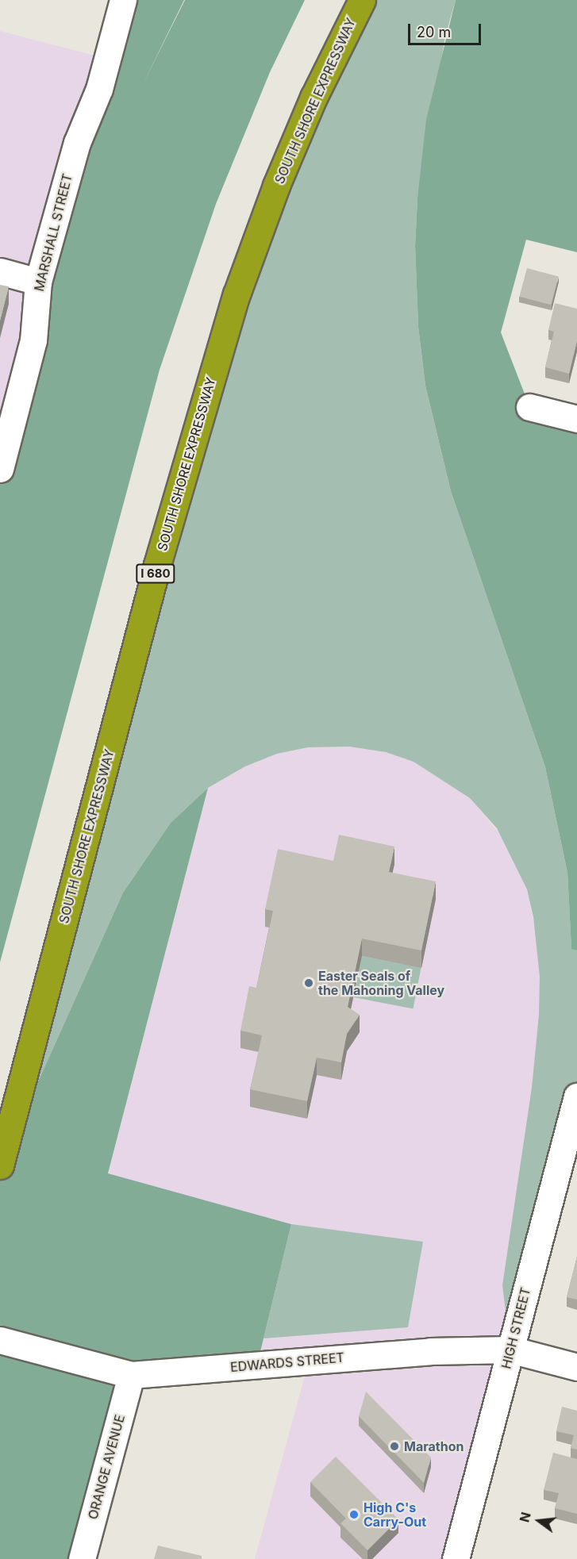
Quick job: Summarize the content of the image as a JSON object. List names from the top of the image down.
{
  "streets": {
    "highway": ["SOUTH SHORE EXPRESSWAY", "I 680"],
    "street": [
      "MARSHALL STREET",
      "HIGH STREET",
      "EDWARDS STREET",
      "ORANGE AVENUE"
    ]
  },
  "crossings": [
    ["HIGH STREET", "EDWARDS STREET"],
    ["EDWARDS STREET", "ORANGE AVENUE"]
  ],
  "places": ["Easter Seals of the Mahoning Valley", "Marathon", "High C's Carry-Out"],
  "scale_bar": "20 m",
  "north": "left"
}
